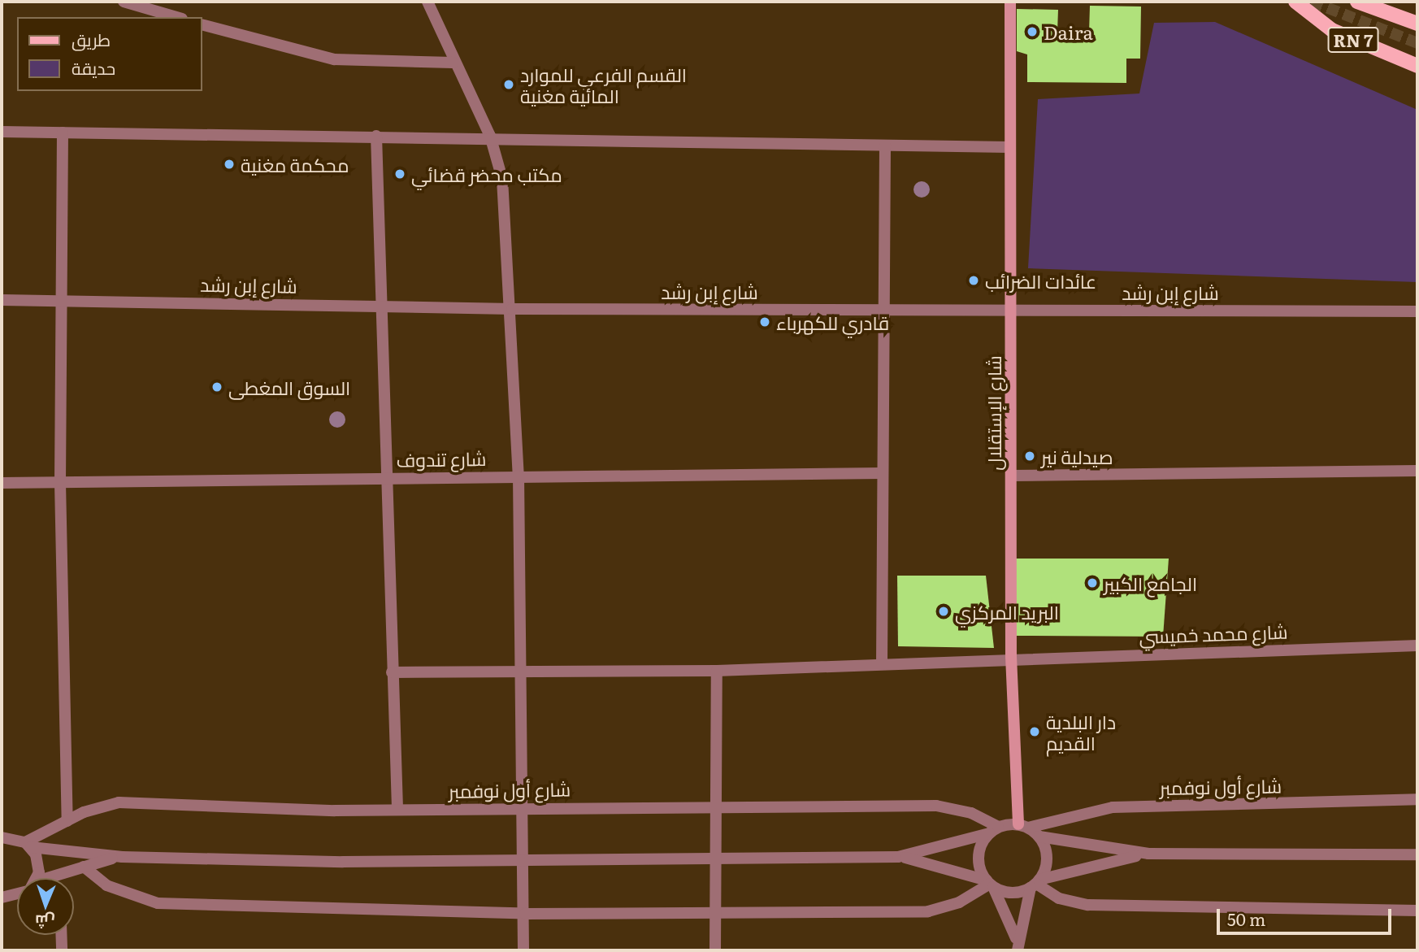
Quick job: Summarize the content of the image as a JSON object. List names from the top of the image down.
{
  "streets": {
    "main road": ["RN 7"],
    "street": [
      "شارع إبن رشد",
      "شارع الإستقلال",
      "شارع تندوف",
      "شارع محمد خميسي",
      "شارع أول نوفمبر"
    ]
  },
  "crossings": [
    ["شارع إبن رشد", "شارع الإستقلال"],
    ["شارع الإستقلال", "شارع محمد خميسي"],
    ["شارع الإستقلال", "شارع أول نوفمبر"]
  ],
  "places": [
    "Daira",
    "القسم الفرعي للموارد المائية مغنية",
    "محكمة مغنية",
    "مكتب محضر قضائي",
    "عائدات الضرائب",
    "قادري للكهرباء",
    "السوق المغطى",
    "صيدلية نير",
    "الجامع الكبير",
    "البريد المركزي",
    "دار البلدية القديم"
  ],
  "legend": ["طريق", "حديقة"],
  "scale_bar": "50 m",
  "north": "bottom"
}
